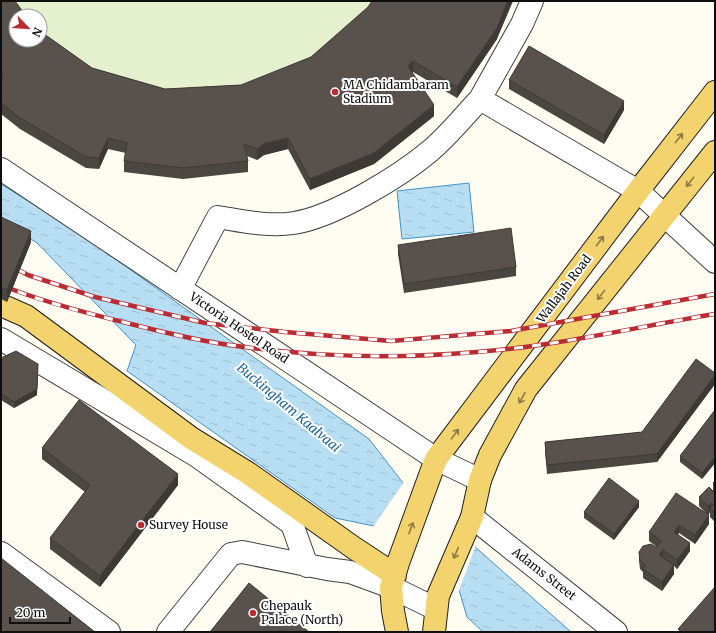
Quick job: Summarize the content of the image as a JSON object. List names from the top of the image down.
{
  "streets": {
    "main road": ["Wallajah Road"],
    "street": ["Victoria Hostel Road", "Adams Street"]
  },
  "crossings": [
    ["Wallajah Road", "Victoria Hostel Road"]
  ],
  "water": ["Buckingham Kaalvaai"],
  "places": ["MA Chidambaram Stadium", "Survey House", "Chepauk Palace (North)"],
  "scale_bar": "20 m",
  "north": "bottom right"
}
